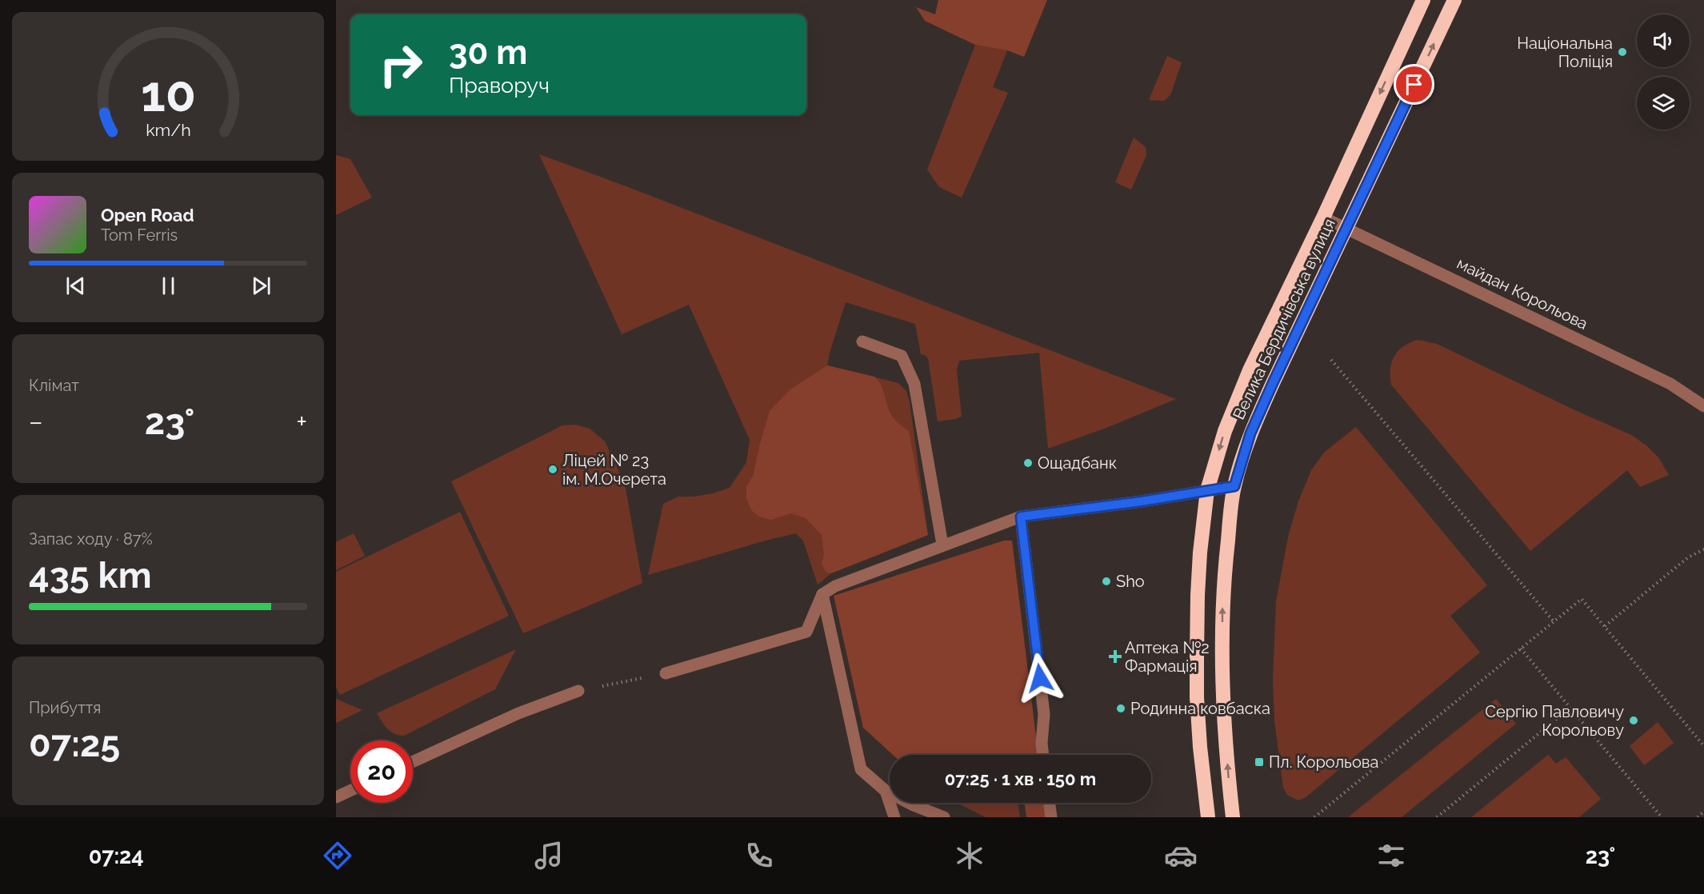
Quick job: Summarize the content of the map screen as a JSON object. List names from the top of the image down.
{
  "streets": {
    "highway": ["Велика Бердичівська вулиця"],
    "street": ["майдан Корольова"]
  },
  "crossings": [
    ["майдан Корольова", "Велика Бердичівська вулиця"]
  ],
  "places": {
    "other": [
      "Національна Поліція",
      "Ощадбанк",
      "Ліцей № 23 ім. М.Очерета",
      "Sho",
      "Родинна ковбаска",
      "Сергію Павловичу Корольову"
    ],
    "health": ["Аптека №2 Фармація"],
    "transit": ["Пл. Корольова"]
  },
  "page": {
    "turn": ["30 m", "Праворуч"],
    "song": ["Open Road", "Tom Ferris"],
    "tile": [
      "Клімат",
      ["Запас ходу · 87%", "435 km"],
      ["Прибуття", "07:25"]
    ],
    "heat": ["−", "23°", "+"],
    "limit": "20",
    "trip": "07:25 · 1 хв · 150 m",
    "tabs": ["07:24", "23°"],
    "gauge": ["10", "km/h"]
  }
}
